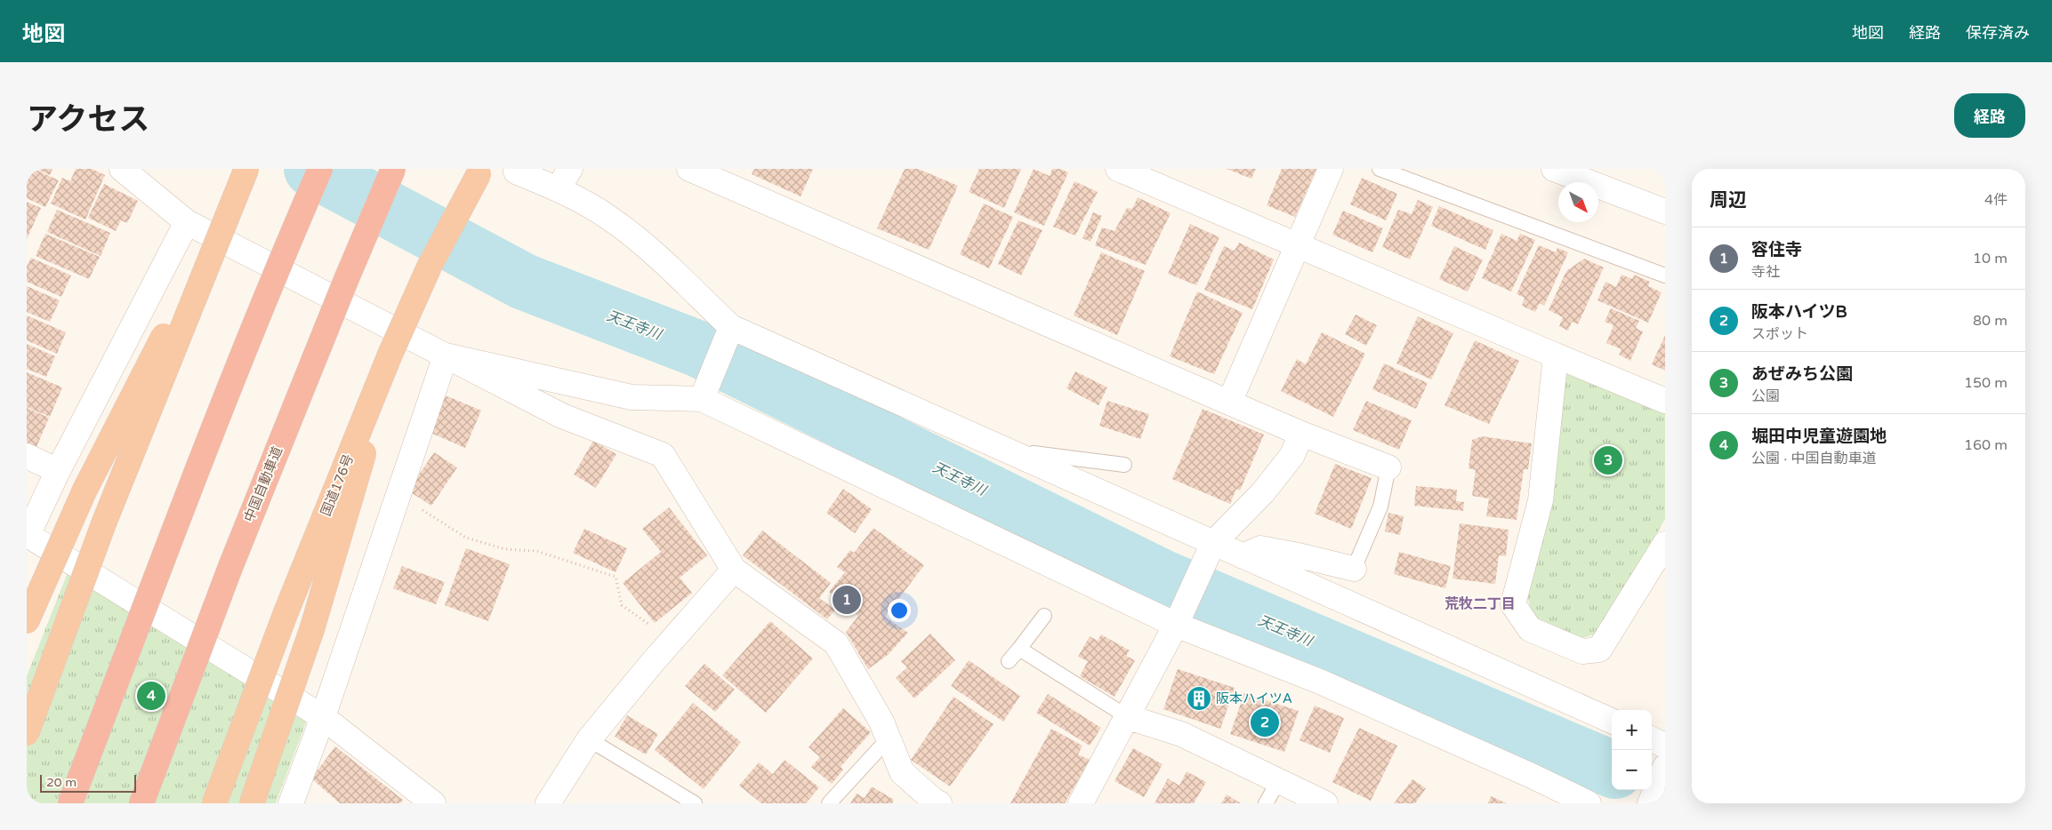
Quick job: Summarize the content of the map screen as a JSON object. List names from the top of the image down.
{
  "streets": {
    "highway": ["中国自動車道", "国道176号"]
  },
  "districts": ["荒牧二丁目"],
  "water": ["天王寺川"],
  "places": {
    "building": ["阪本ハイツA"]
  },
  "scale_bar": "20 m",
  "north": "bottom right",
  "page": {
    "header": "地図",
    "nav": ["地図", "経路", "保存済み"],
    "title": "アクセス",
    "buttons": "経路",
    "heading": ["周辺", "4件"],
    "list": [
      {
        "mark": "1",
        "name": "容住寺",
        "note": "寺社",
        "value": "10 m"
      },
      {
        "mark": "2",
        "name": "阪本ハイツB",
        "note": "スポット",
        "value": "80 m"
      },
      {
        "mark": "3",
        "name": "あぜみち公園",
        "note": "公園",
        "value": "150 m"
      },
      {
        "mark": "4",
        "name": "堀田中児童遊園地",
        "note": "公園 · 中国自動車道",
        "value": "160 m"
      }
    ],
    "pins": [
      "3",
      "1",
      "4",
      "2"
    ],
    "map_buttons": ["+", "−"],
    "scale": "20 m"
  }
}
